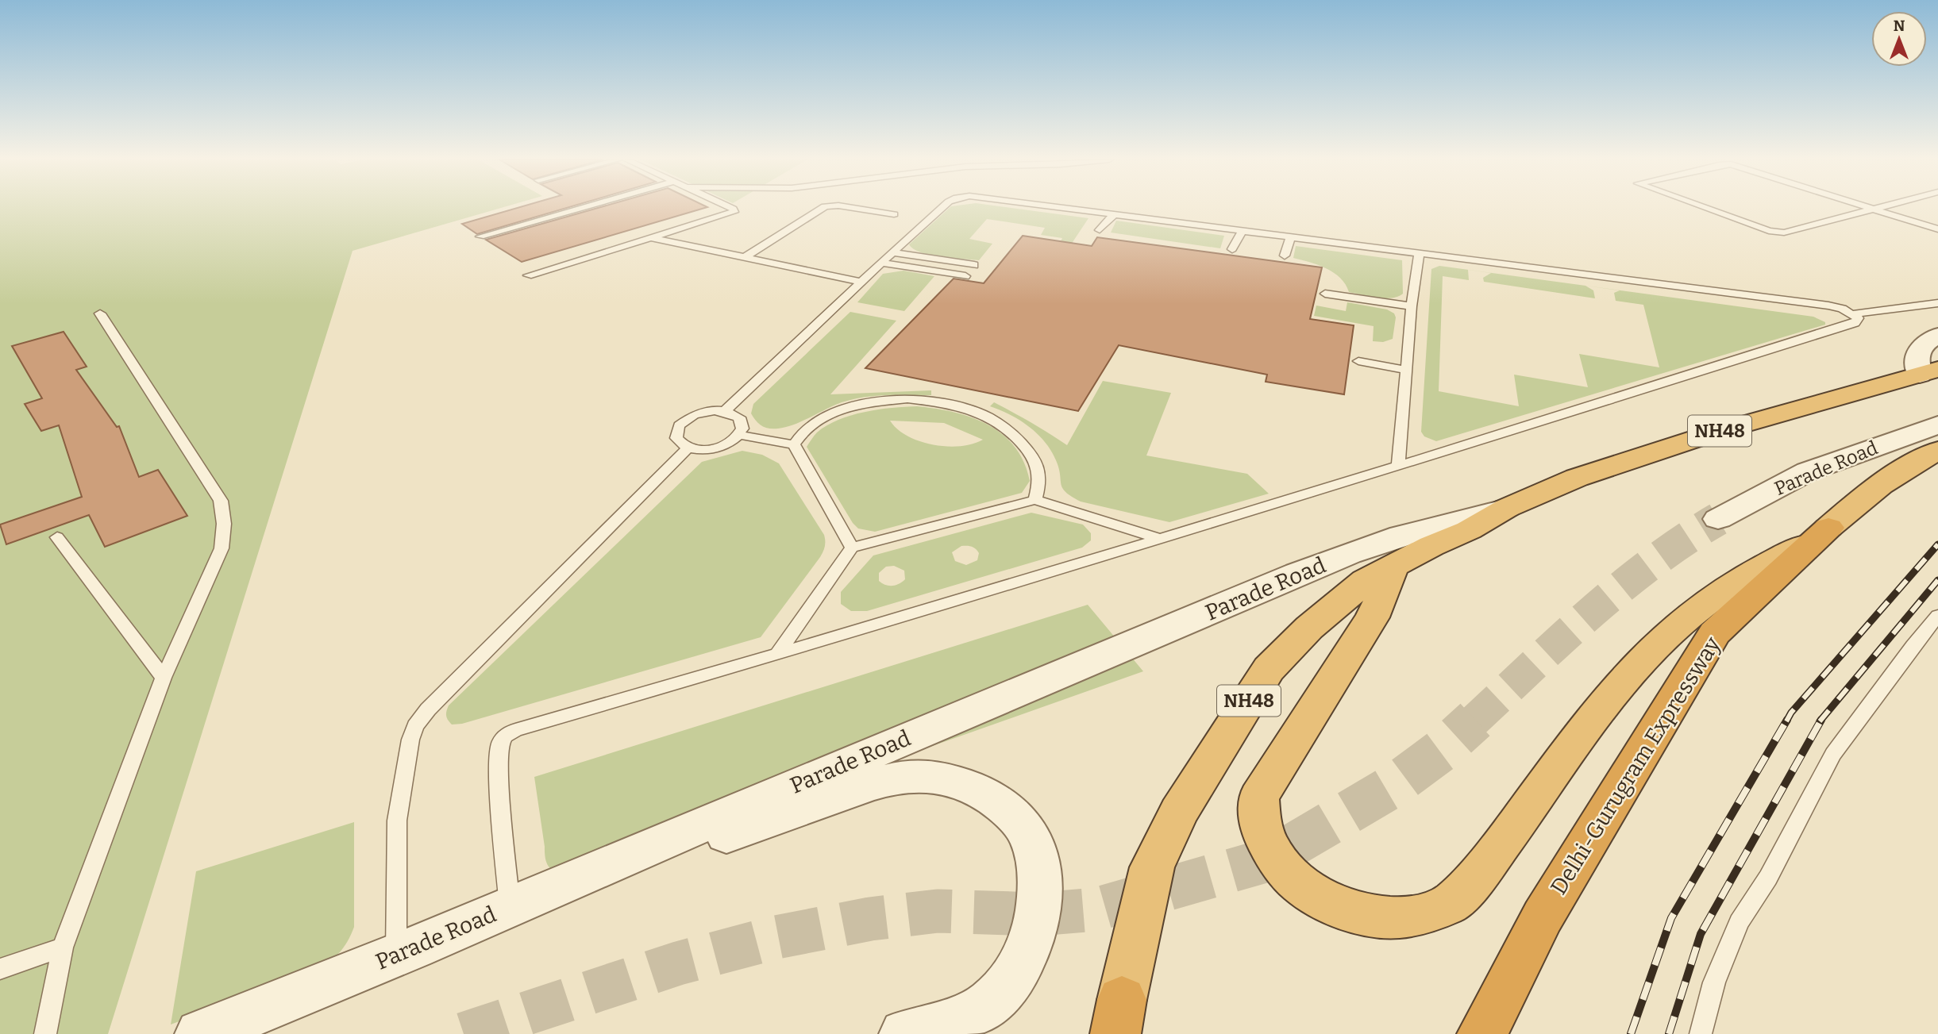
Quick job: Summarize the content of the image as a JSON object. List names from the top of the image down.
{
  "streets": {
    "highway": ["NH48", "Delhi-Gurugram Expressway"],
    "street": ["Parade Road"]
  },
  "crossings": [
    ["NH48", "Parade Road"]
  ],
  "north": "top"
}
